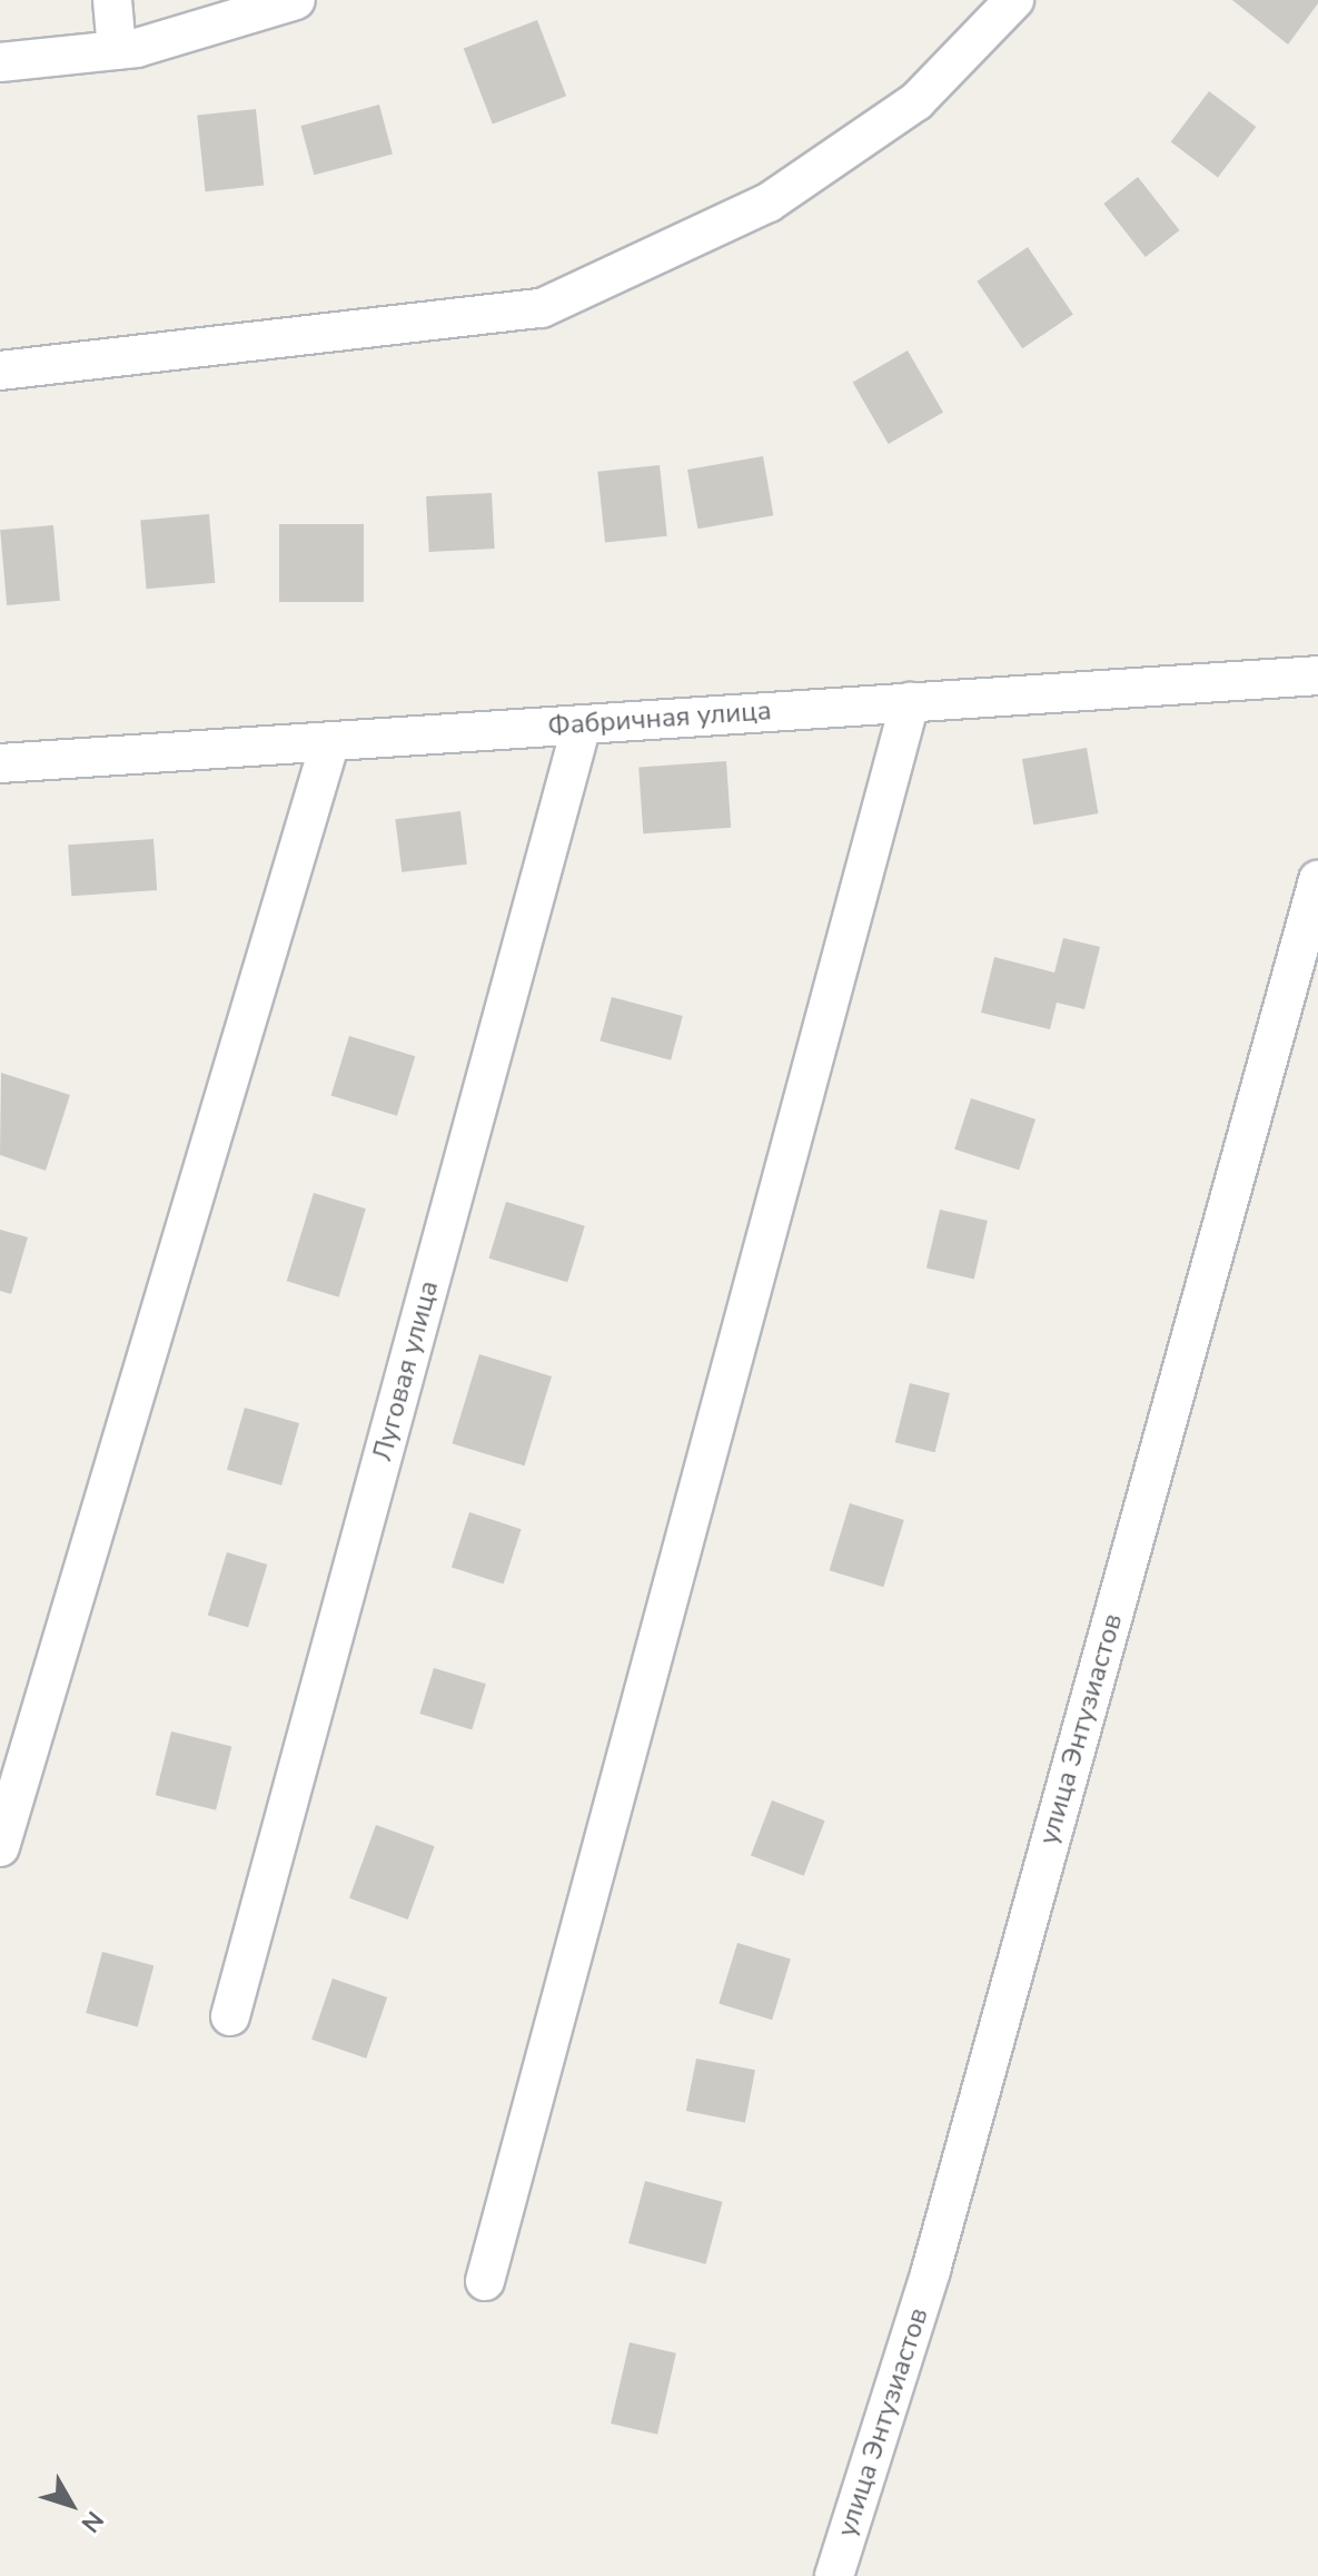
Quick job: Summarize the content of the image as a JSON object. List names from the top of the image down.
{
  "streets": {
    "street": ["Фабричная улица", "Луговая улица", "улица Энтузиастов"]
  },
  "crossings": [
    ["Фабричная улица", "Луговая улица"]
  ],
  "north": "bottom right"
}
